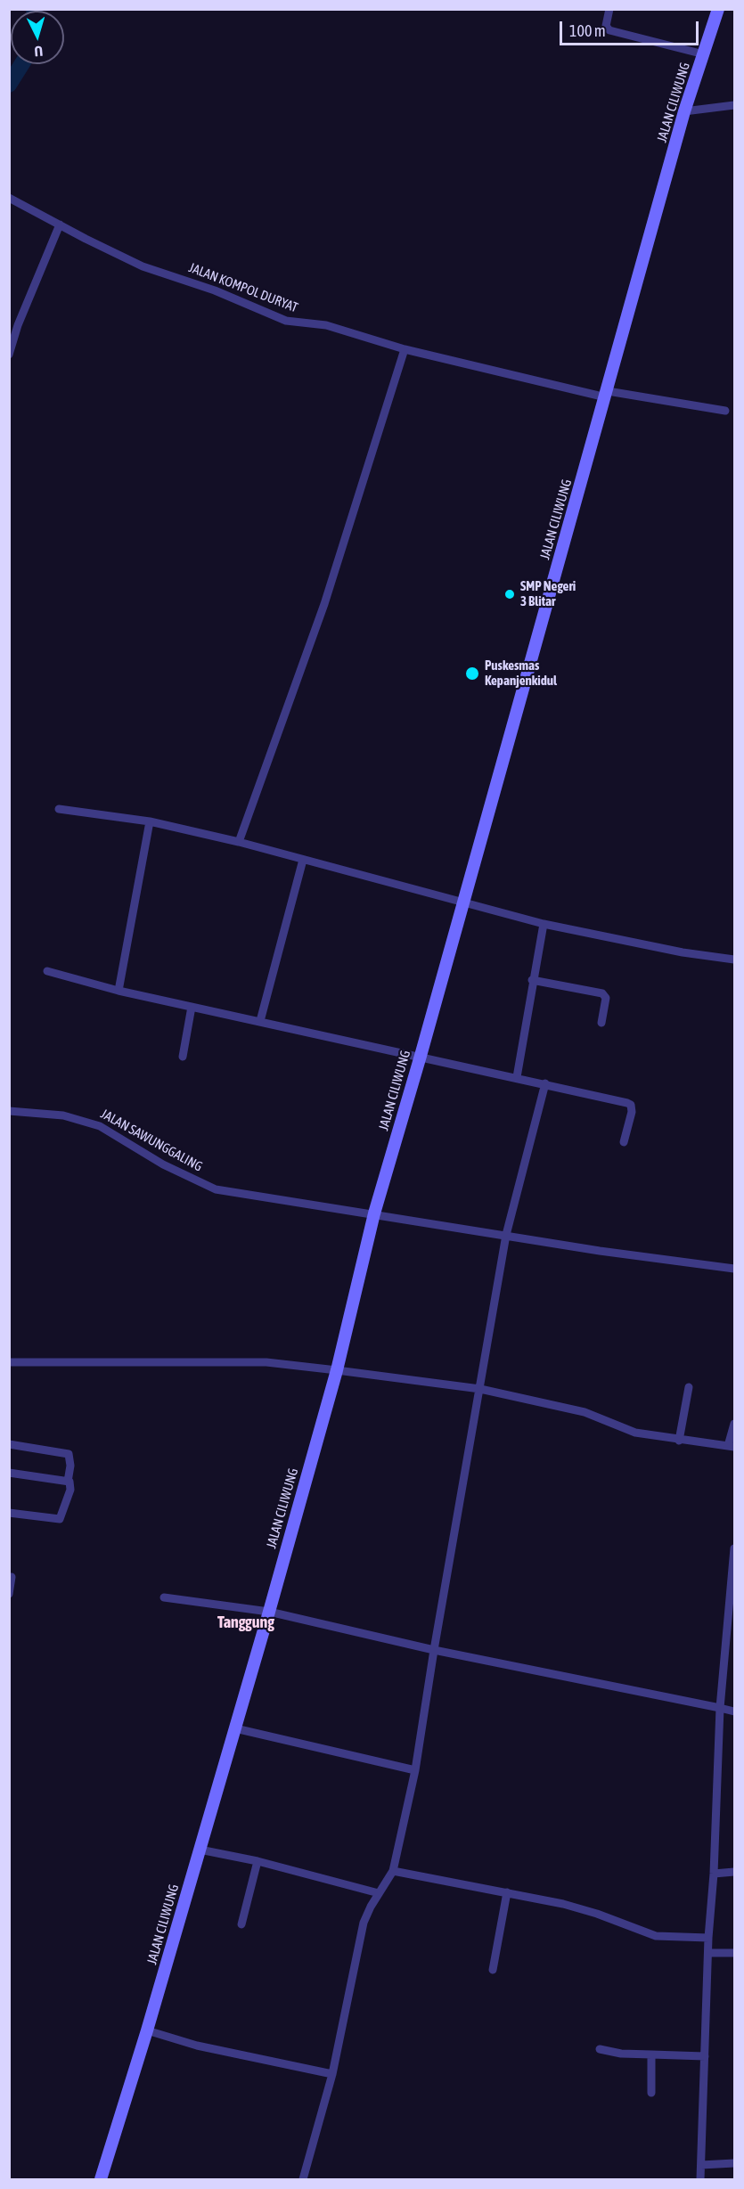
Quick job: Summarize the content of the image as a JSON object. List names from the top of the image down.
{
  "streets": {
    "main road": ["JALAN CILIWUNG"],
    "street": ["JALAN KOMPOL DURYAT", "JALAN SAWUNGGALING"]
  },
  "crossings": [
    ["JALAN CILIWUNG", "JALAN KOMPOL DURYAT"],
    ["JALAN CILIWUNG", "JALAN SAWUNGGALING"]
  ],
  "districts": ["Tanggung"],
  "places": ["SMP Negeri 3 Blitar", "Puskesmas Kepanjenkidul"],
  "scale_bar": "100 m",
  "north": "bottom"
}
